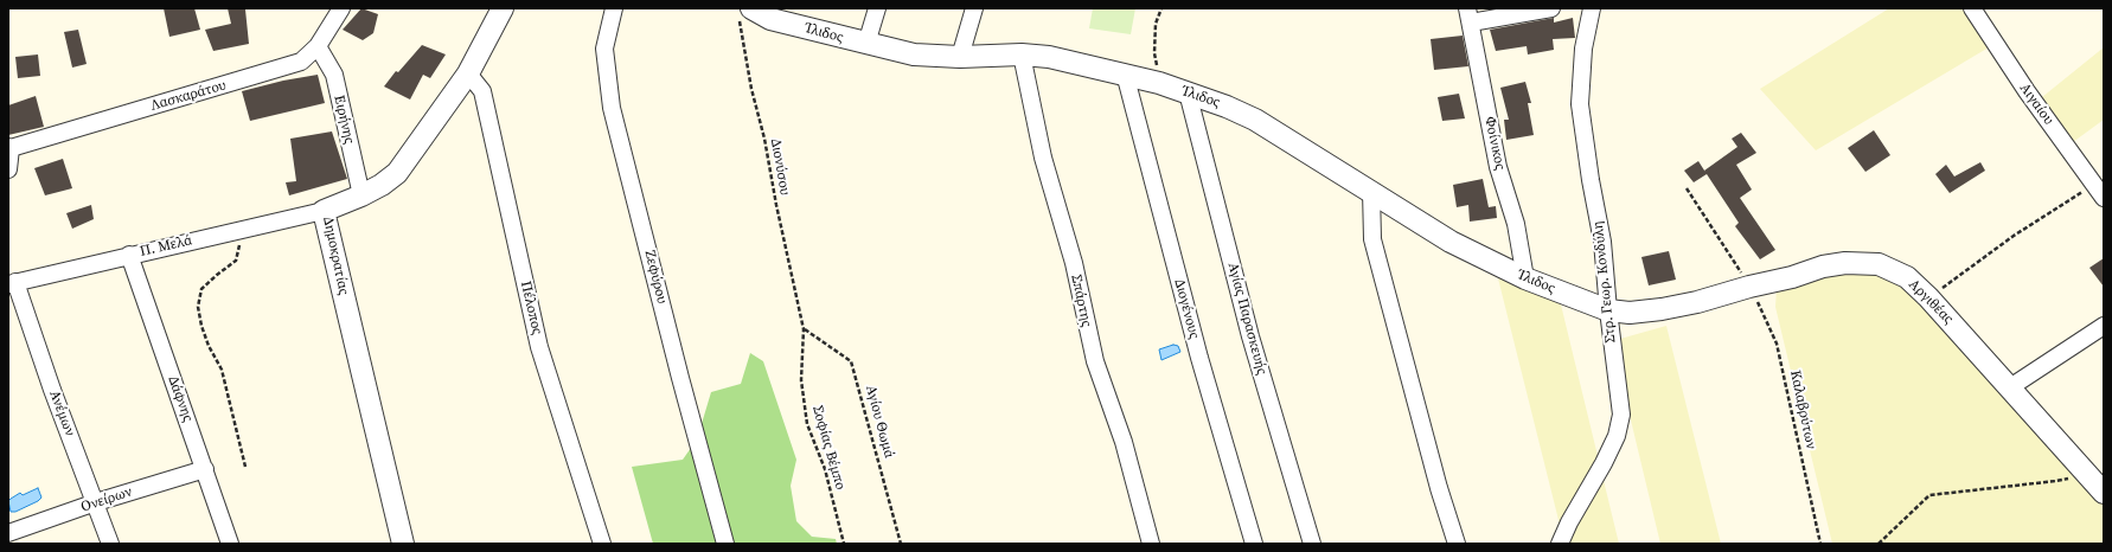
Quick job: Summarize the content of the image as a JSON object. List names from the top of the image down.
{
  "streets": {
    "street": [
      "Ίλιδος",
      "Λασκαράτου",
      "Αιγαίου",
      "Ειρήνης",
      "Φοίνικος",
      "Π. Μελά",
      "Δημοκρατίας",
      "Ζεφύρου",
      "Στρ. Γεωρ. Κονδύλη",
      "Σπάρτης",
      "Αργιθέας",
      "Πέλοπος",
      "Διογένους",
      "Αγίας Παρασκευής",
      "Δάφνης",
      "Ανέμων",
      "Ονείρων"
    ],
    "path": [
      "Διονύσου",
      "Καλαβρύτων",
      "Αγίου Θωμά",
      "Σοφίας Βέμπο"
    ]
  },
  "crossings": [
    ["Ίλιδος", "Φοίνικος"],
    ["Ίλιδος", "Διονύσου"],
    ["Ίλιδος", "Στρ. Γεωρ. Κονδύλη"],
    ["Ίλιδος", "Σπάρτης"],
    ["Ίλιδος", "Αργιθέας"],
    ["Ίλιδος", "Διογένους"],
    ["Ίλιδος", "Αγίας Παρασκευής"],
    ["Λασκαράτου", "Ειρήνης"],
    ["Ειρήνης", "Δημοκρατίας"],
    ["Διονύσου", "Αγίου Θωμά"],
    ["Διονύσου", "Σοφίας Βέμπο"],
    ["Π. Μελά", "Δημοκρατίας"],
    ["Π. Μελά", "Δάφνης"],
    ["Π. Μελά", "Ανέμων"],
    ["Δημοκρατίας", "Πέλοπος"],
    ["Στρ. Γεωρ. Κονδύλη", "Αργιθέας"],
    ["Αργιθέας", "Καλαβρύτων"],
    ["Δάφνης", "Ονείρων"],
    ["Ανέμων", "Ονείρων"],
    ["Αγίου Θωμά", "Σοφίας Βέμπο"]
  ]
}
